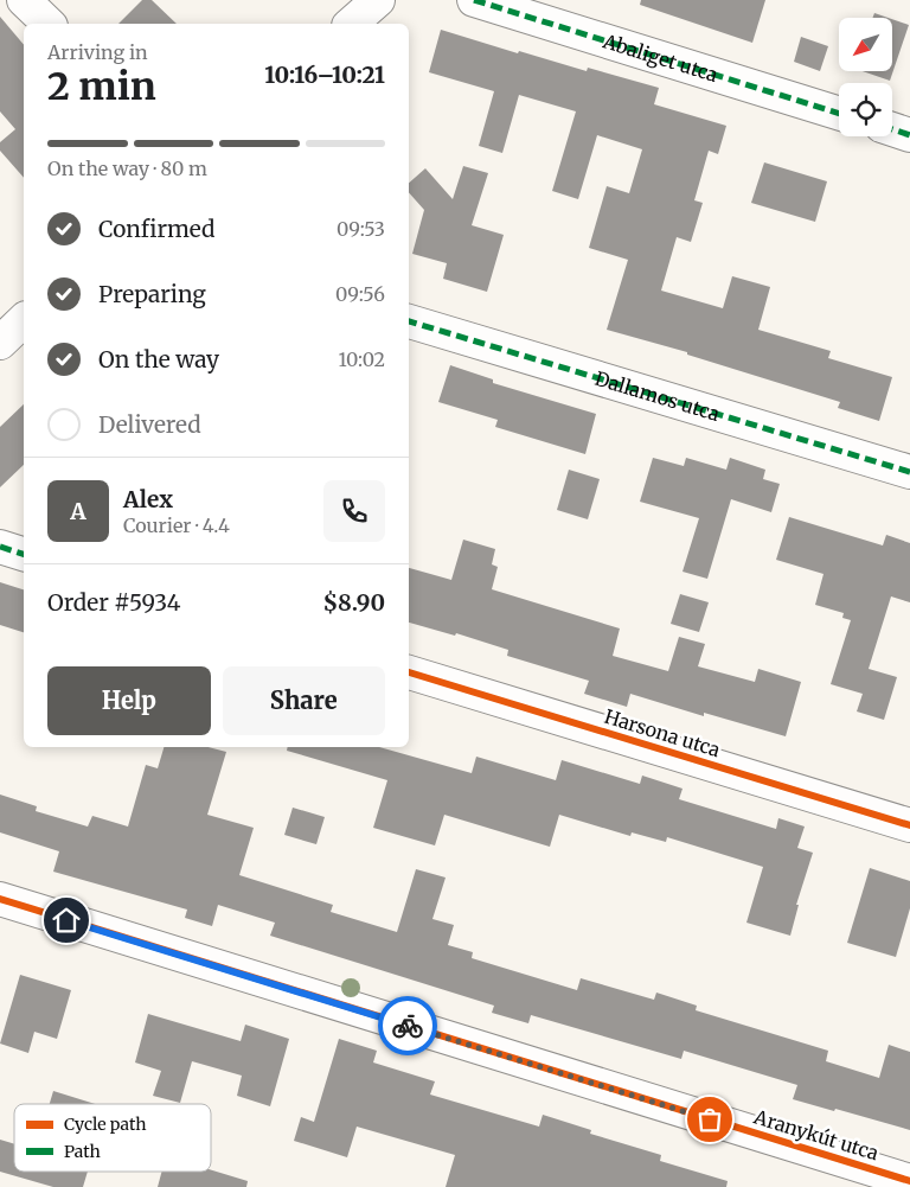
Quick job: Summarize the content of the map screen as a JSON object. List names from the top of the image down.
{
  "streets": {
    "street": [
      "Abaliget utca",
      "Dallamos utca",
      "Harsona utca",
      "Aranykút utca"
    ]
  },
  "legend": ["Cycle path", "Path"],
  "north": "bottom left",
  "page": {
    "heading": ["2 min", "Arriving in", "10:16–10:21"],
    "panel": [
      "Alex",
      "Courier · 4.4",
      "Order #5934",
      "$8.90"
    ],
    "bar": "On the way · 80 m",
    "list": [
      ["Confirmed", "09:53"],
      ["Preparing", "09:56"],
      ["On the way", "10:02"],
      "Delivered"
    ],
    "round": "A",
    "buttons": ["Help", "Share"]
  }
}
